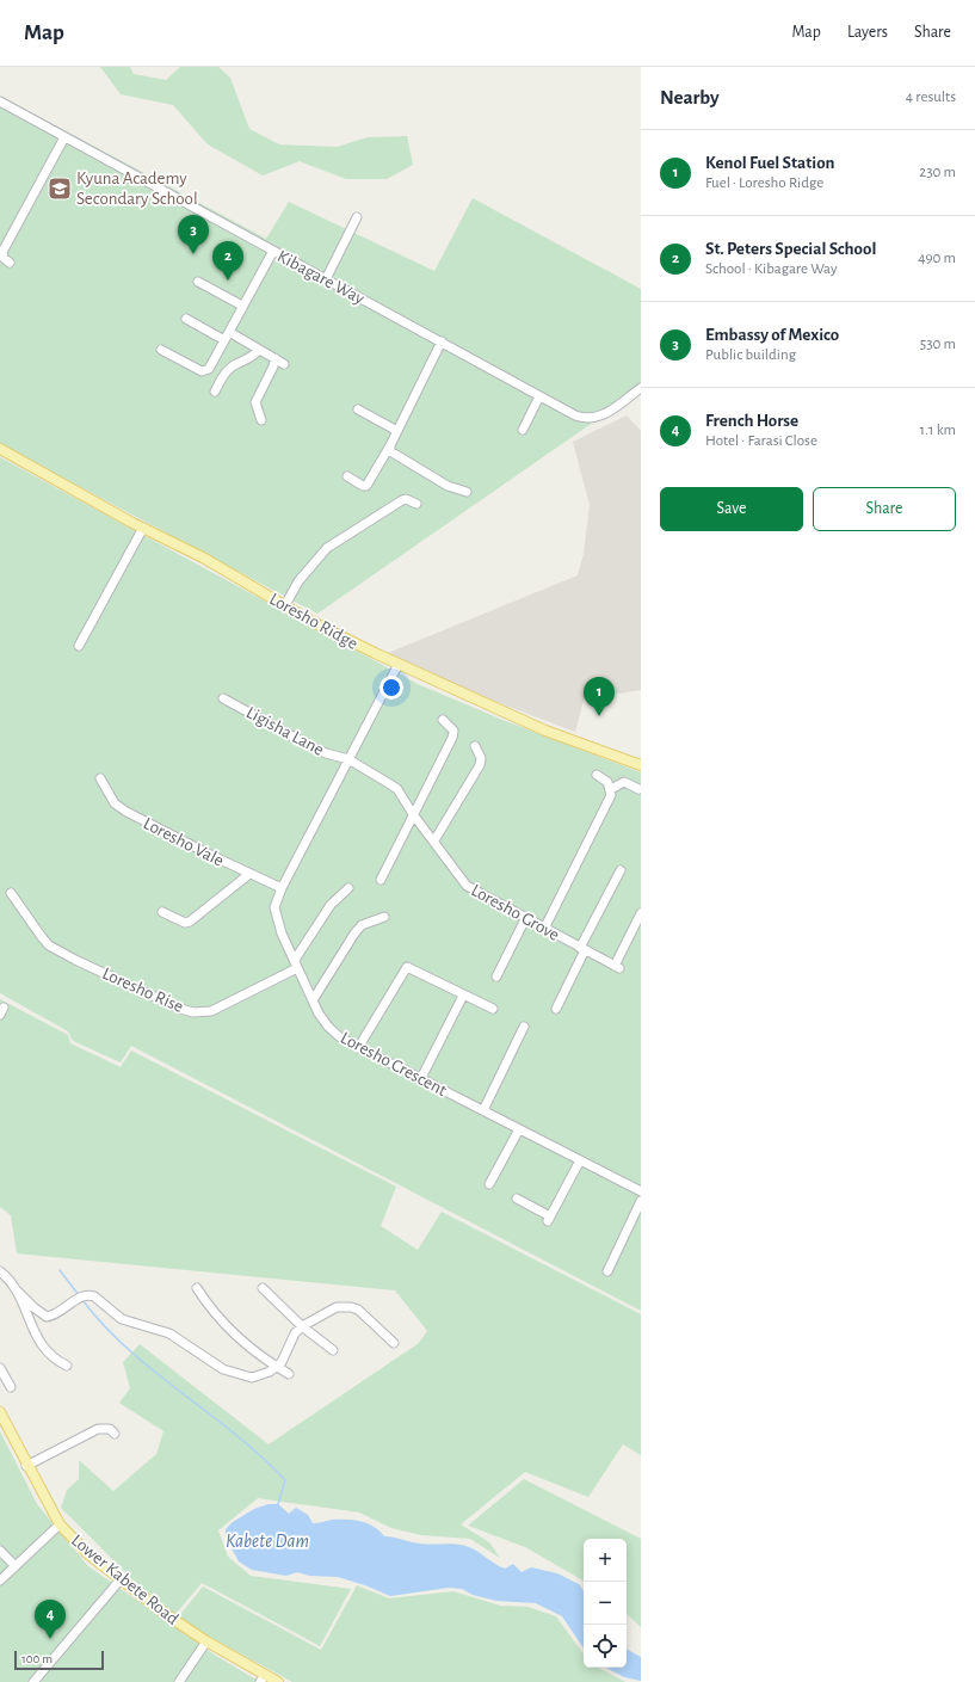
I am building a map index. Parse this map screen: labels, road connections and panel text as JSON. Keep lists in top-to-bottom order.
{
  "streets": {
    "main road": ["Loresho Ridge", "Lower Kabete Road"],
    "street": [
      "Kibagare Way",
      "Ligisha Lane",
      "Loresho Vale",
      "Loresho Grove",
      "Loresho Rise",
      "Loresho Crescent"
    ]
  },
  "crossings": [
    ["Loresho Ridge", "Loresho Crescent"],
    ["Ligisha Lane", "Loresho Grove"],
    ["Ligisha Lane", "Loresho Crescent"],
    ["Loresho Vale", "Loresho Crescent"],
    ["Loresho Grove", "Loresho Crescent"],
    ["Loresho Rise", "Loresho Crescent"]
  ],
  "water": ["Kabete Dam"],
  "places": {
    "school or university": ["Kyuna Academy Secondary School"]
  },
  "scale_bar": "100 m",
  "page": {
    "header": "Map",
    "nav": ["Map", "Layers", "Share"],
    "heading": ["Nearby", "4 results"],
    "list": [
      {
        "mark": "1",
        "name": "Kenol Fuel Station",
        "note": "Fuel · Loresho Ridge",
        "value": "230 m"
      },
      {
        "mark": "2",
        "name": "St. Peters Special School",
        "note": "School · Kibagare Way",
        "value": "490 m"
      },
      {
        "mark": "3",
        "name": "Embassy of Mexico",
        "note": "Public building",
        "value": "530 m"
      },
      {
        "mark": "4",
        "name": "French Horse",
        "note": "Hotel · Farasi Close",
        "value": "1.1 km"
      }
    ],
    "pins": [
      "3",
      "2",
      "1",
      "4"
    ],
    "buttons": ["Save", "Share"],
    "map_buttons": ["+", "−"],
    "scale": "100 m"
  }
}
